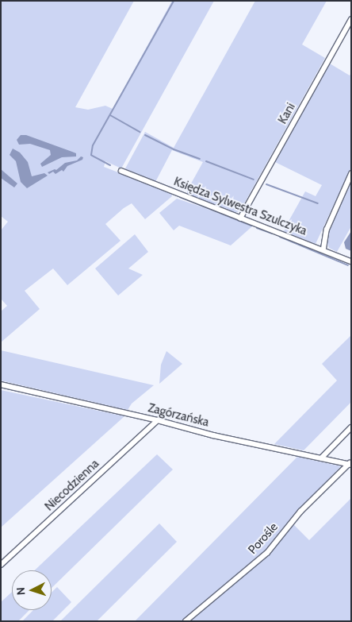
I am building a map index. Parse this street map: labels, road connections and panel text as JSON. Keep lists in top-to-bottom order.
{
  "streets": {
    "street": [
      "Kani",
      "Księdza Sylwestra Szulczyka",
      "Zagórzańska",
      "Niecodzienna",
      "Porośle"
    ]
  },
  "crossings": [
    ["Kani", "Księdza Sylwestra Szulczyka"],
    ["Zagórzańska", "Niecodzienna"],
    ["Zagórzańska", "Porośle"]
  ],
  "north": "left"
}
